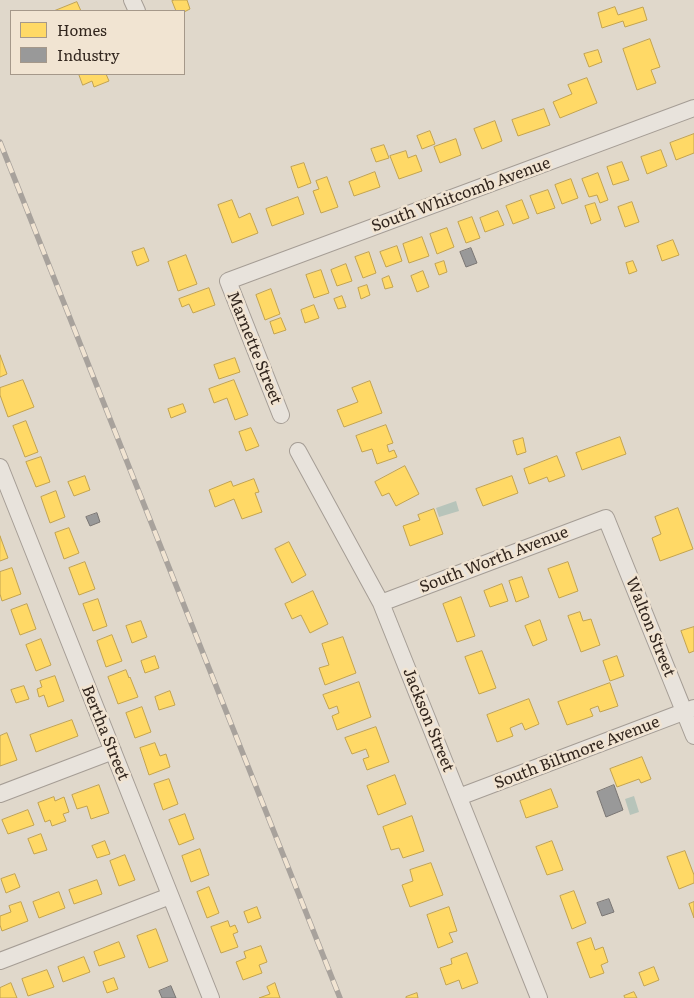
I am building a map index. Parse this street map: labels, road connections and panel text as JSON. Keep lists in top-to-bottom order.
{
  "streets": {
    "street": [
      "South Whitcomb Avenue",
      "Marnette Street",
      "South Worth Avenue",
      "Walton Street",
      "Jackson Street",
      "Bertha Street",
      "South Biltmore Avenue"
    ]
  },
  "crossings": [
    ["South Whitcomb Avenue", "Marnette Street"],
    ["South Worth Avenue", "Walton Street"],
    ["South Worth Avenue", "Jackson Street"],
    ["Walton Street", "South Biltmore Avenue"],
    ["Jackson Street", "South Biltmore Avenue"]
  ],
  "legend": ["Homes", "Industry"]
}
